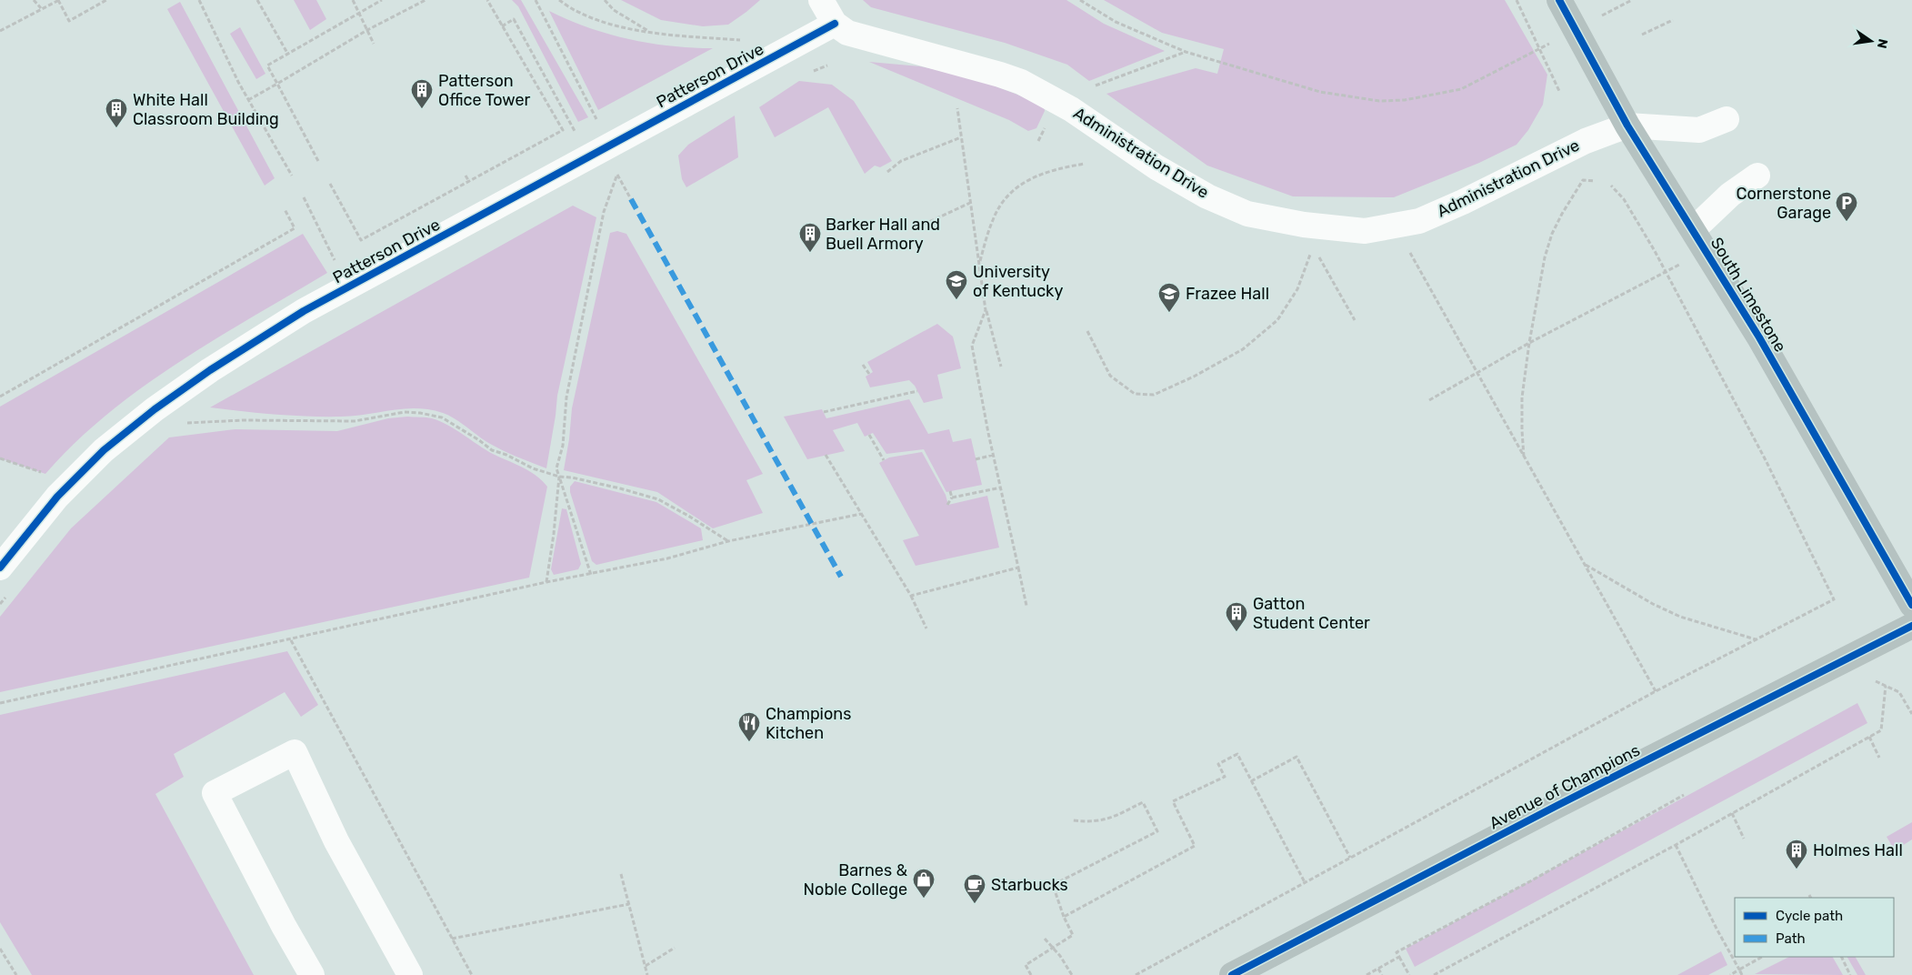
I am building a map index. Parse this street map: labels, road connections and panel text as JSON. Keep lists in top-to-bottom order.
{
  "streets": {
    "main road": ["South Limestone", "Avenue of Champions"],
    "street": ["Patterson Drive", "Administration Drive"]
  },
  "crossings": [
    ["Patterson Drive", "Administration Drive"],
    ["Administration Drive", "South Limestone"]
  ],
  "places": {
    "building": [
      "Patterson Office Tower",
      "White Hall Classroom Building",
      "Barker Hall and Buell Armory",
      "Gatton Student Center",
      "Holmes Hall"
    ],
    "parking": ["Cornerstone Garage"],
    "school or university": ["University of Kentucky", "Frazee Hall"],
    "restaurant": ["Champions Kitchen"],
    "shop": ["Barnes & Noble College"],
    "cafe": ["Starbucks"]
  },
  "legend": ["Cycle path", "Path"],
  "north": "right"
}
